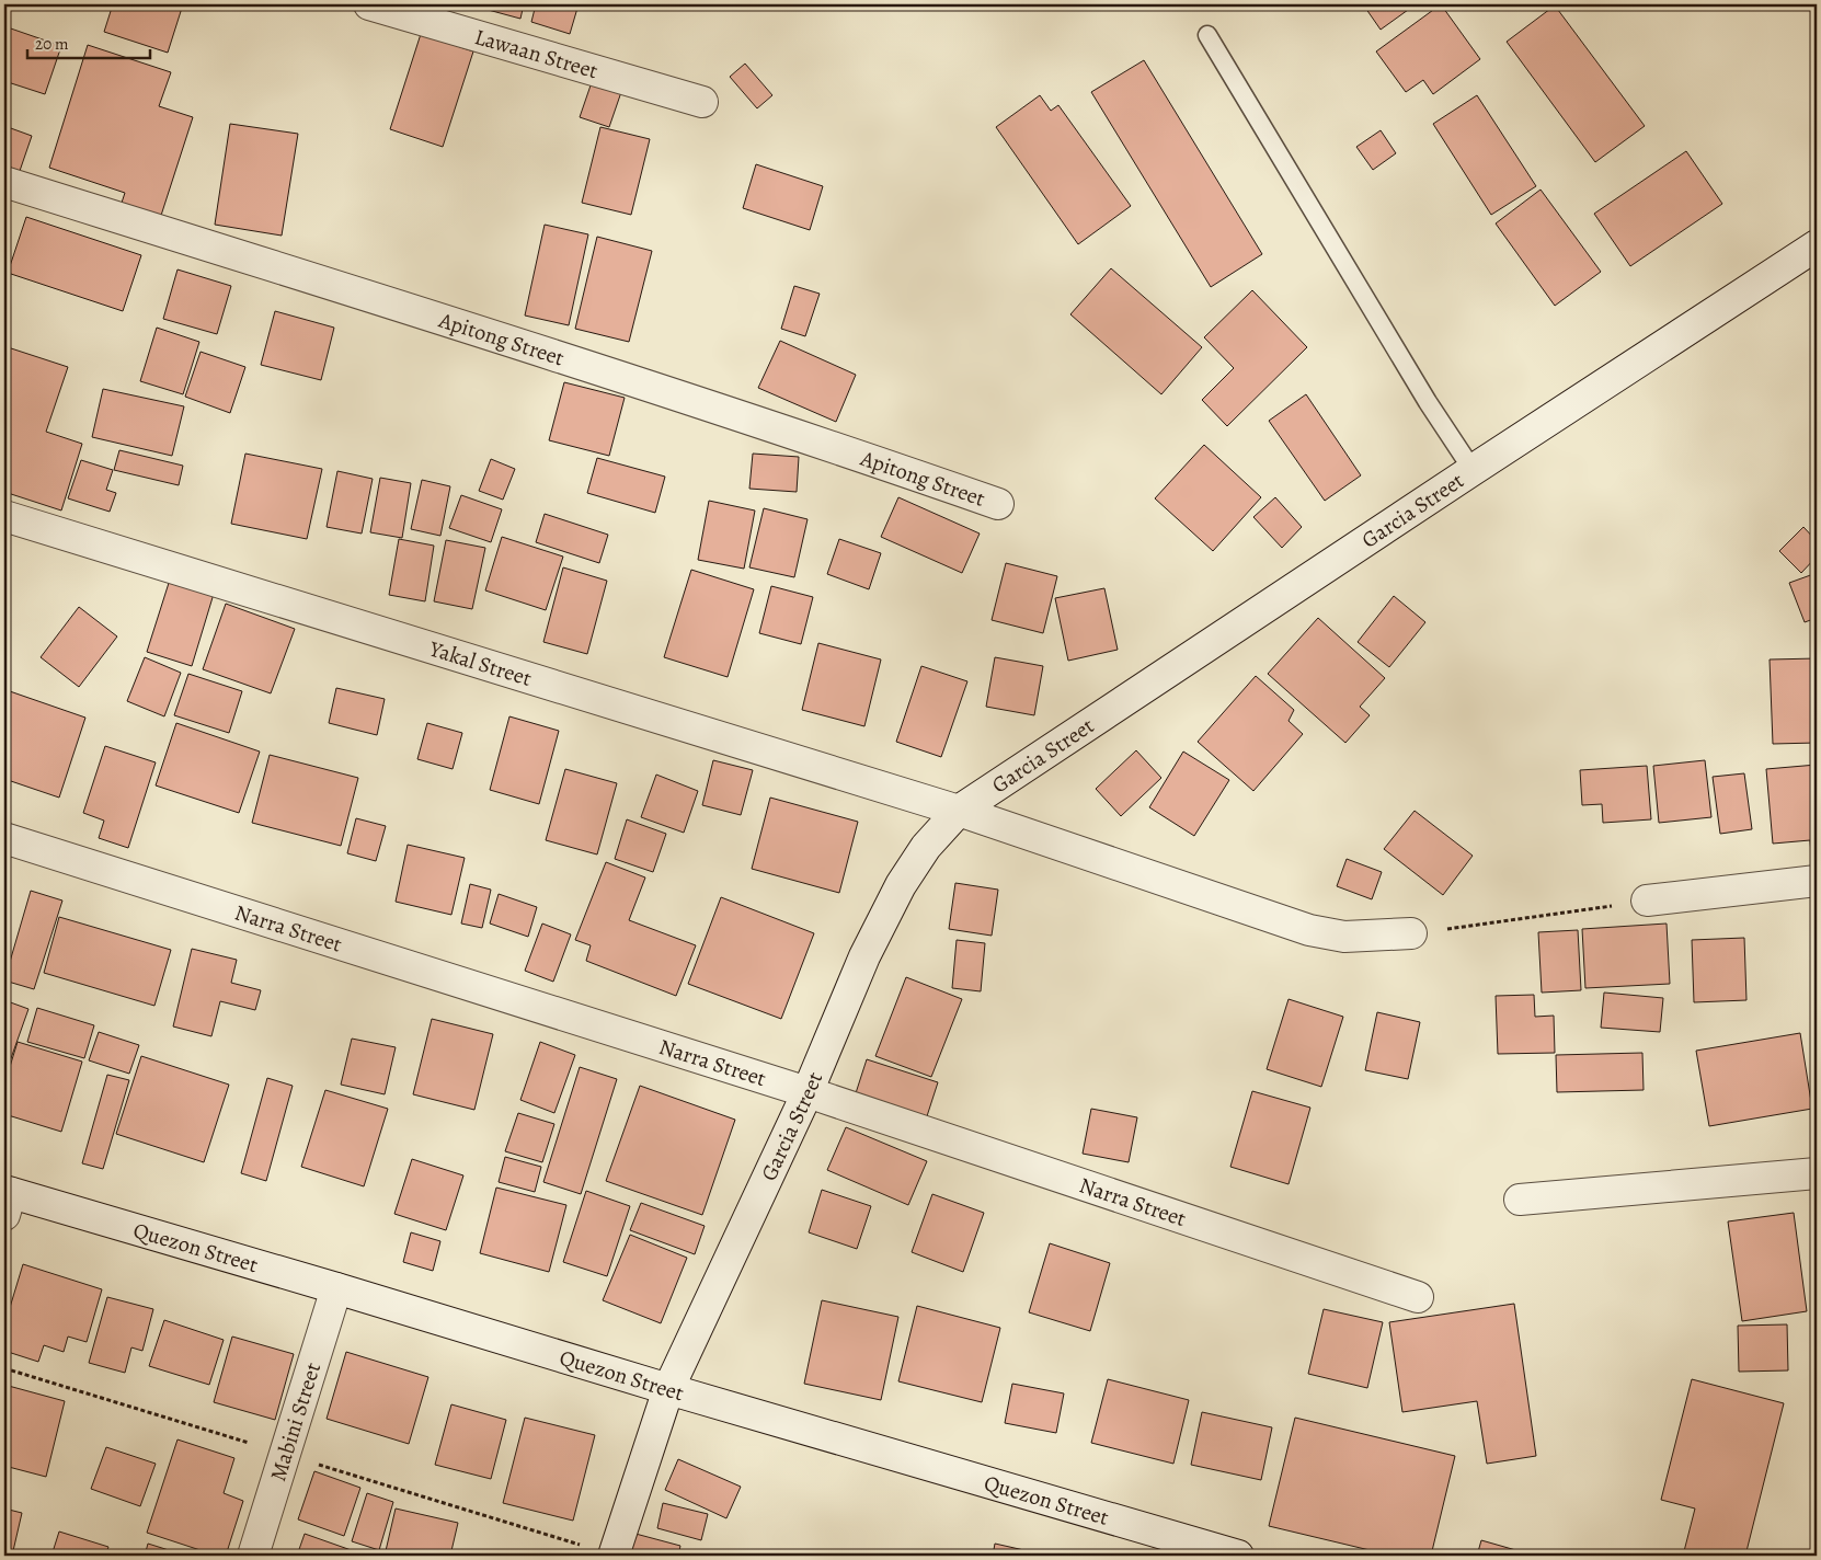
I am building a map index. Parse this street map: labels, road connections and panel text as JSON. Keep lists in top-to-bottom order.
{
  "streets": {
    "street": [
      "Lawaan Street",
      "Apitong Street",
      "Garcia Street",
      "Yakal Street",
      "Narra Street",
      "Quezon Street",
      "Mabini Street"
    ]
  },
  "crossings": [
    ["Garcia Street", "Yakal Street"],
    ["Garcia Street", "Narra Street"],
    ["Garcia Street", "Quezon Street"],
    ["Quezon Street", "Mabini Street"]
  ],
  "scale_bar": "20 m"
}
